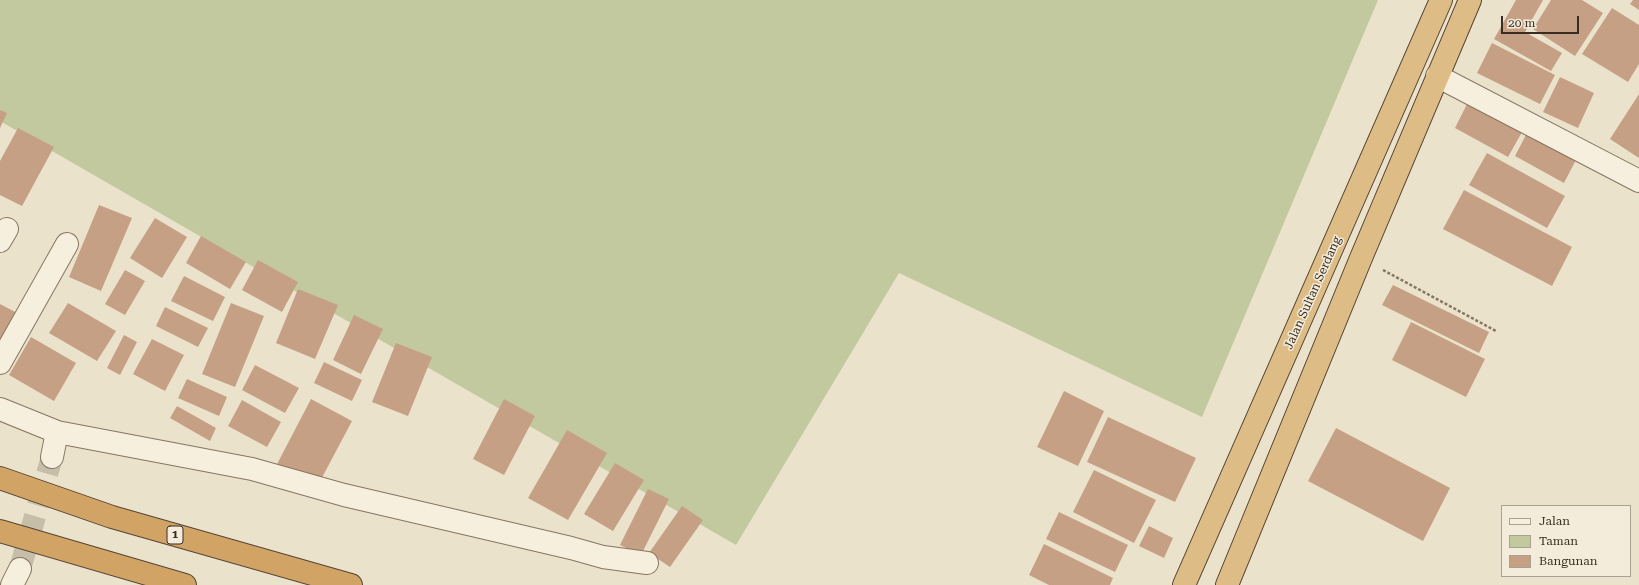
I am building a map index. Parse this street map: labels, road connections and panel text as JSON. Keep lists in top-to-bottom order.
{
  "streets": {
    "highway": ["Jalan Sultan Serdang", "1"]
  },
  "legend": ["Jalan", "Taman", "Bangunan"],
  "scale_bar": "20 m"
}
